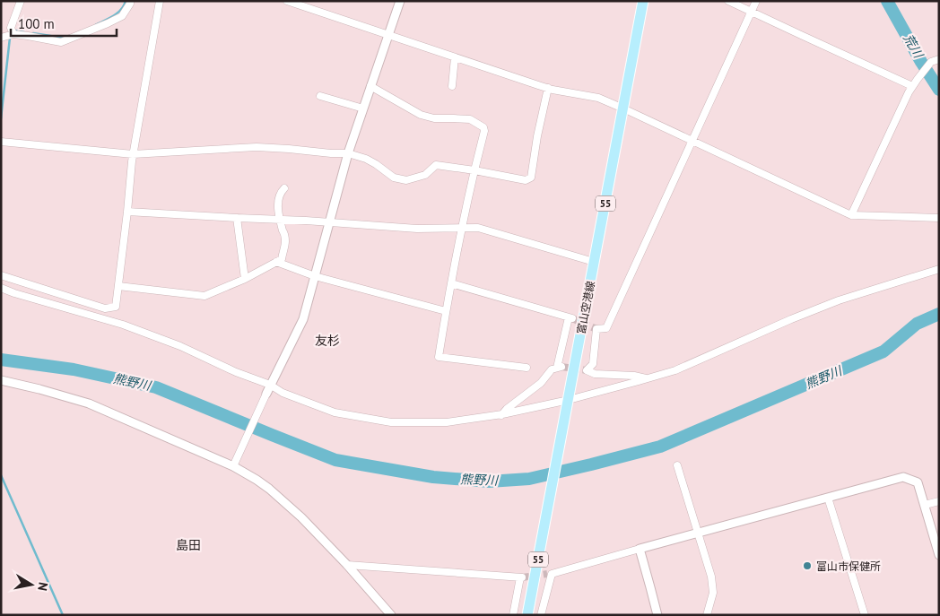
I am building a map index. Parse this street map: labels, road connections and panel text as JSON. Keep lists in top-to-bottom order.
{
  "streets": {
    "main road": ["55", "富山空港線"]
  },
  "districts": ["友杉", "島田"],
  "water": ["荒川", "熊野川"],
  "places": ["富山市保健所"],
  "scale_bar": "100 m",
  "north": "right"
}
